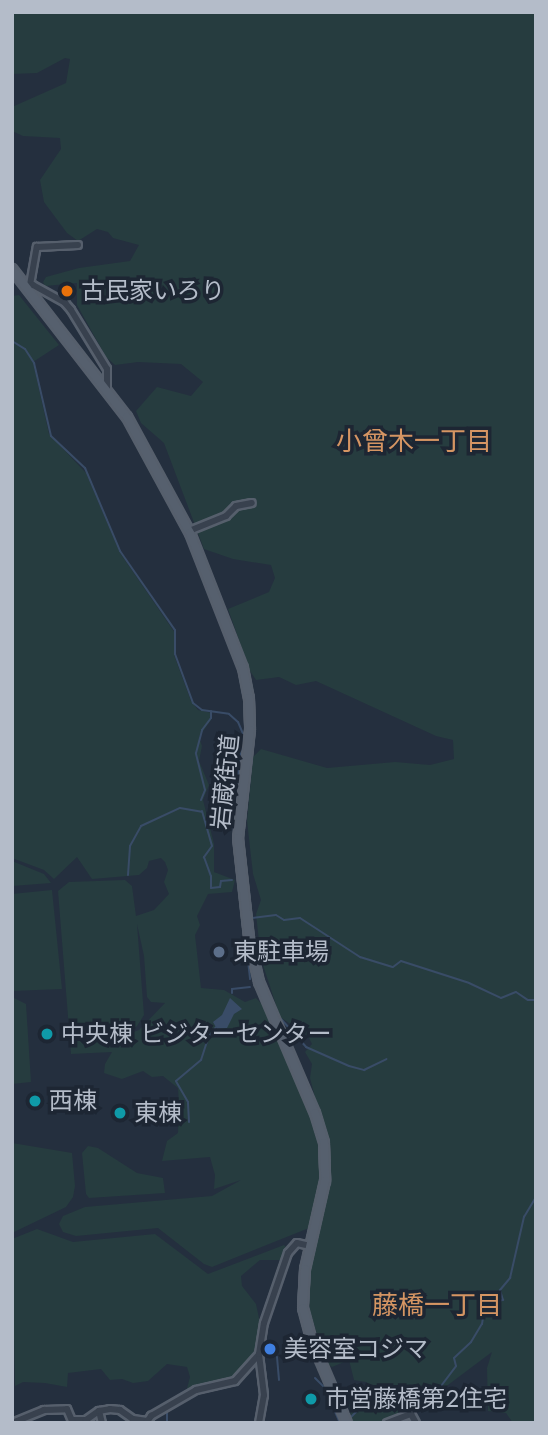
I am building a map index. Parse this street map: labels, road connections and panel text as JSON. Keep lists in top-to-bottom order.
{
  "streets": {
    "main road": ["岩蔵街道"]
  },
  "districts": ["小曾木一丁目", "藤橋一丁目"],
  "places": [
    "古民家いろり",
    "東駐車場",
    "中央棟 ビジターセンター",
    "西棟",
    "東棟",
    "美容室コジマ",
    "市営藤橋第２住宅"
  ]
}
